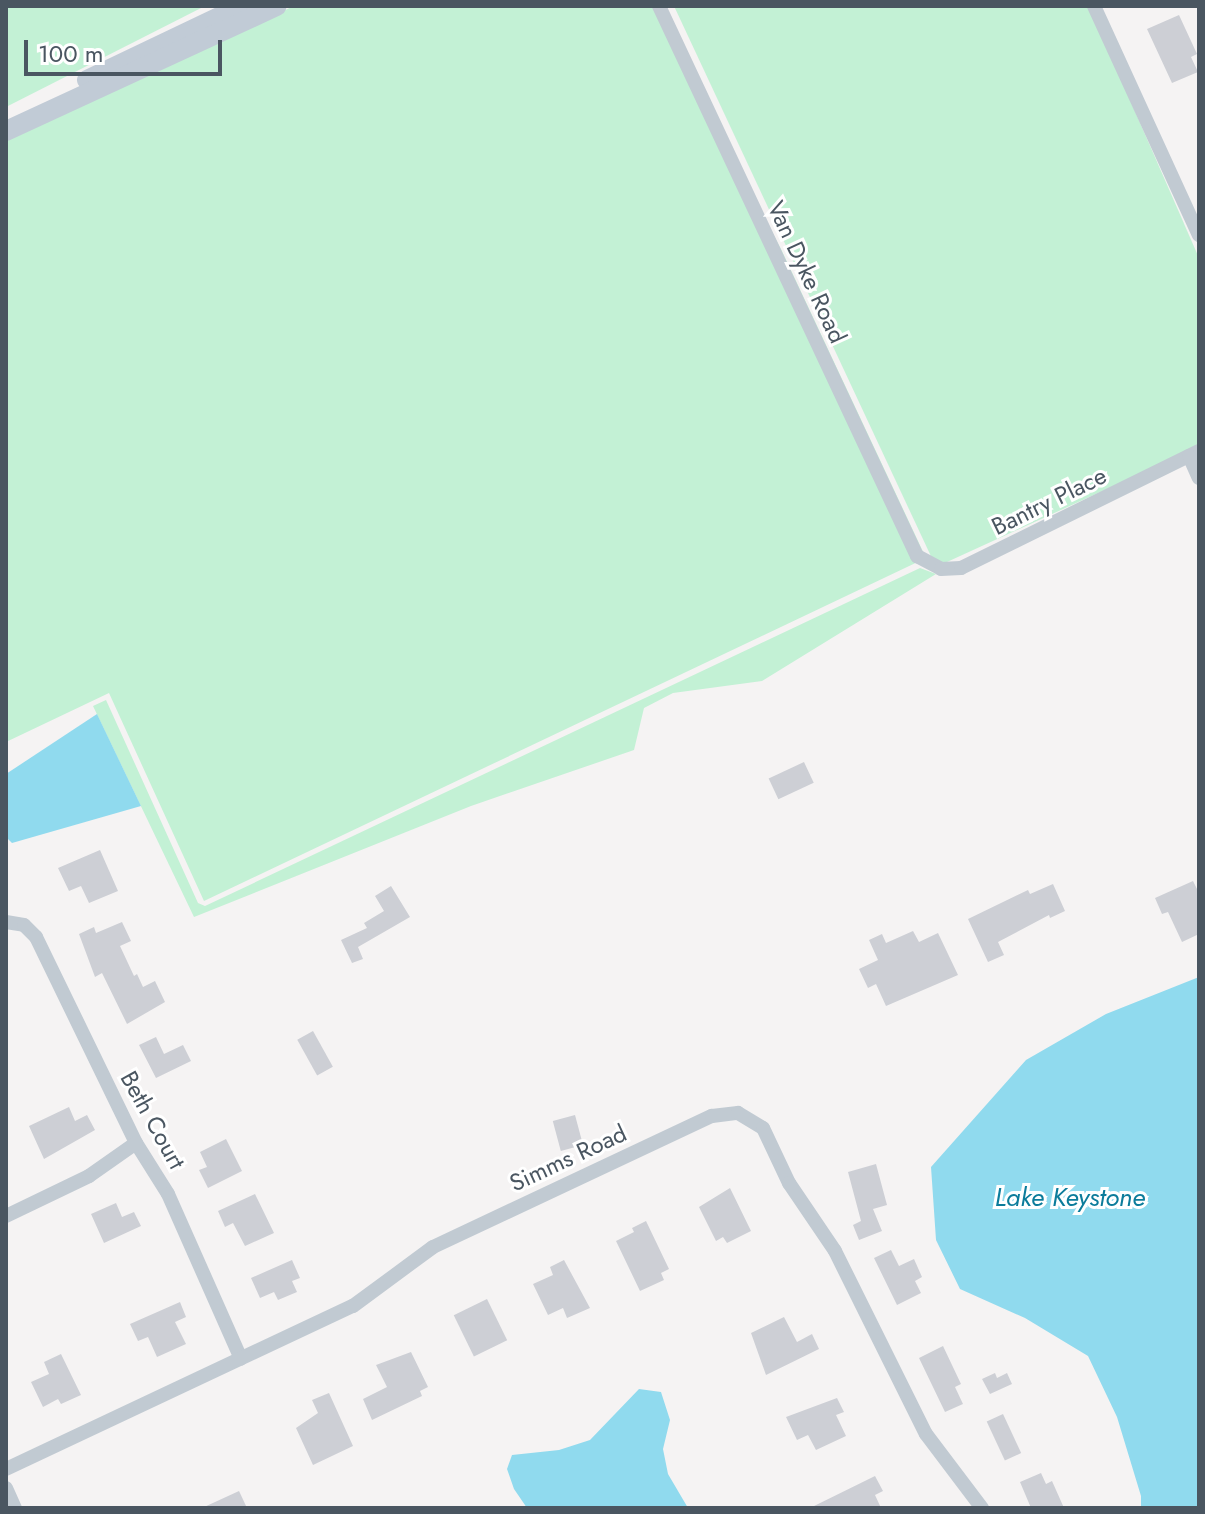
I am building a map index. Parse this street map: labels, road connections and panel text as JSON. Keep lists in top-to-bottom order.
{
  "streets": {
    "street": [
      "Van Dyke Road",
      "Bantry Place",
      "Beth Court",
      "Simms Road"
    ]
  },
  "crossings": [
    ["Van Dyke Road", "Bantry Place"],
    ["Beth Court", "Simms Road"]
  ],
  "water": ["Lake Keystone"],
  "scale_bar": "100 m"
}
